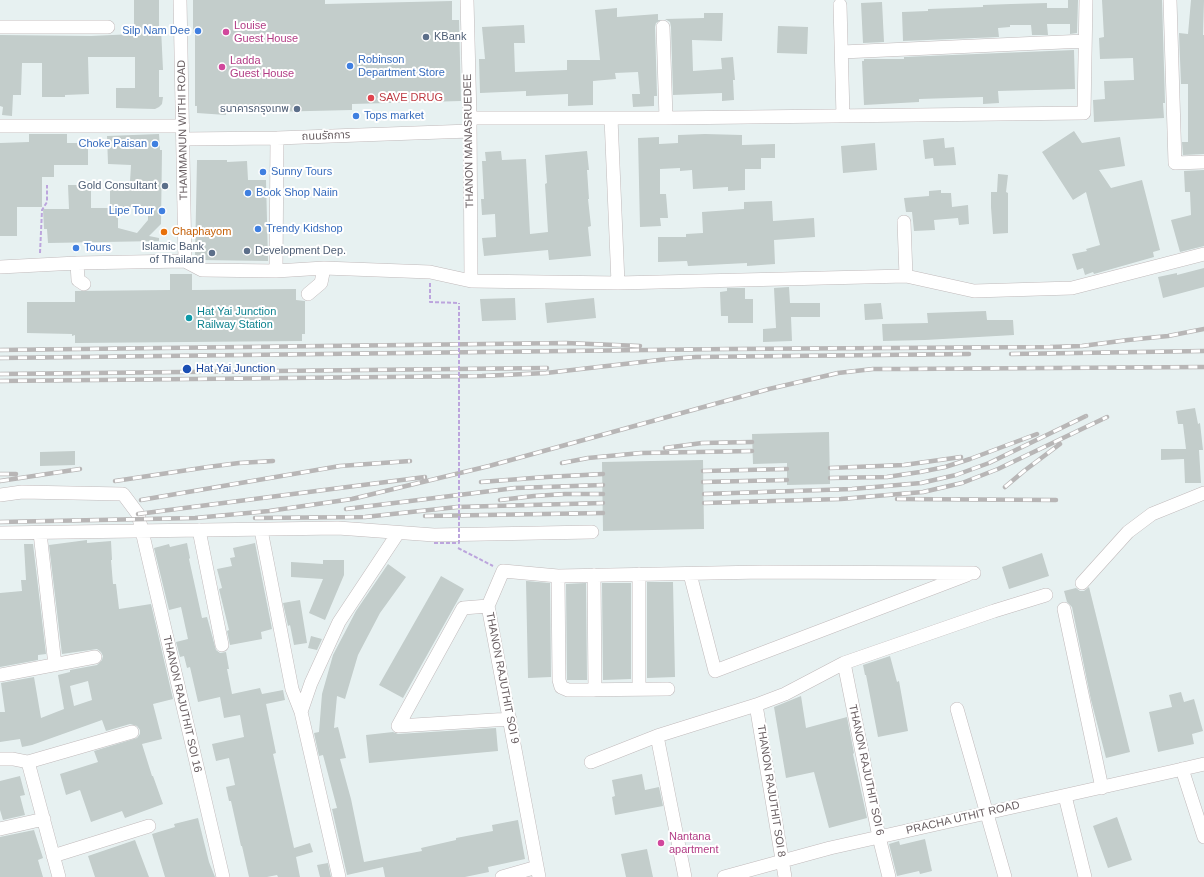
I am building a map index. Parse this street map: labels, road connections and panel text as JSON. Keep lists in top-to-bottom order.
{
  "streets": {
    "street": [
      "THAMMANUN WITHI ROAD",
      "ถนนรัถการ",
      "THANON MANASRUEDEE",
      "THANON RAJUTHIT SOI 9",
      "THANON RAJUTHIT SOI 16",
      "THANON RAJUTHIT SOI 6",
      "THANON RAJUTHIT SOI 8",
      "PRACHA UTHIT ROAD"
    ]
  },
  "crossings": [
    ["THAMMANUN WITHI ROAD", "ถนนรัถการ"],
    ["ถนนรัถการ", "THANON MANASRUEDEE"],
    ["THANON RAJUTHIT SOI 6", "PRACHA UTHIT ROAD"],
    ["THANON RAJUTHIT SOI 8", "PRACHA UTHIT ROAD"]
  ],
  "places": [
    "Silp Nam Dee",
    "Louise Guest House",
    "KBank",
    "Robinson Department Store",
    "Ladda Guest House",
    "SAVE DRUG",
    "ธนาคารกรุงเทพ",
    "Tops market",
    "Choke Paisan",
    "Sunny Tours",
    "Gold Consultant",
    "Book Shop Naiin",
    "Lipe Tour",
    "Trendy Kidshop",
    "Chaphayom",
    "Tours",
    "Development Dep.",
    "Islamic Bank of Thailand",
    "Hat Yai Junction Railway Station",
    "Hat Yai Junction",
    "Nantana apartment"
  ]
}
